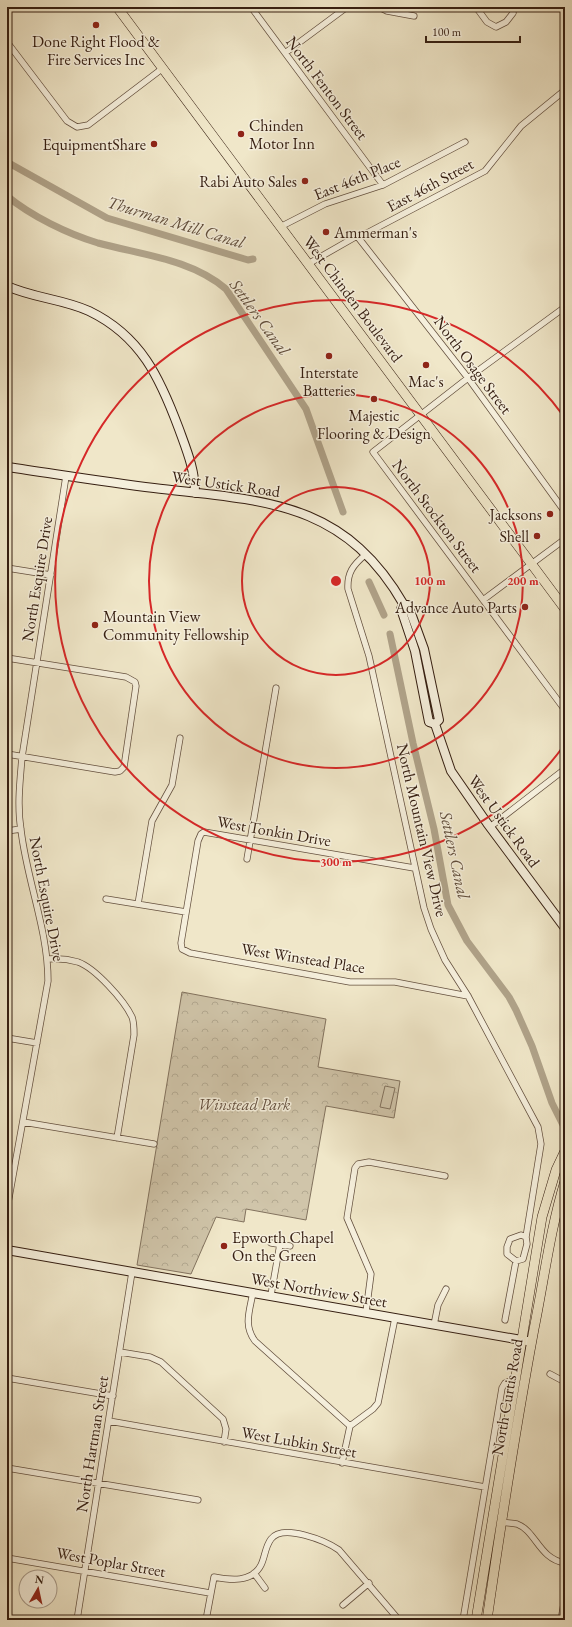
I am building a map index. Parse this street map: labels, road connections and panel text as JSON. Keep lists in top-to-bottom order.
{
  "streets": {
    "main road": ["West Chinden Boulevard", "North Curtis Road"],
    "street": [
      "North Fenton Street",
      "East 46th Place",
      "East 46th Street",
      "North Osage Street",
      "West Ustick Road",
      "North Stockton Street",
      "North Esquire Drive",
      "North Mountain View Drive",
      "West Tonkin Drive",
      "West Winstead Place",
      "West Northview Street",
      "West Lubkin Street",
      "North Hartman Street",
      "West Poplar Street"
    ]
  },
  "crossings": [
    ["North Fenton Street", "East 46th Place"],
    ["East 46th Place", "West Chinden Boulevard"],
    ["East 46th Street", "West Chinden Boulevard"],
    ["East 46th Street", "North Osage Street"],
    ["West Chinden Boulevard", "North Stockton Street"],
    ["West Ustick Road", "North Esquire Drive"],
    ["West Ustick Road", "North Mountain View Drive"],
    ["North Mountain View Drive", "West Tonkin Drive"],
    ["North Mountain View Drive", "West Winstead Place"],
    ["North Mountain View Drive", "North Curtis Road"],
    ["West Tonkin Drive", "West Winstead Place"],
    ["West Northview Street", "North Curtis Road"],
    ["West Northview Street", "North Hartman Street"],
    ["North Curtis Road", "West Lubkin Street"],
    ["West Lubkin Street", "North Hartman Street"],
    ["North Hartman Street", "West Poplar Street"]
  ],
  "water": ["Thurman Mill Canal", "Settlers Canal"],
  "parks": ["Winstead Park"],
  "places": [
    "Done Right Flood & Fire Services Inc",
    "Chinden Motor Inn",
    "EquipmentShare",
    "Rabi Auto Sales",
    "Ammerman's",
    "Interstate Batteries",
    "Mac's",
    "Majestic Flooring & Design",
    "Jacksons",
    "Shell",
    "Advance Auto Parts",
    "Mountain View Community Fellowship",
    "Epworth Chapel On the Green"
  ],
  "scale_bar": "100 m",
  "north": "top",
  "rings": ["100 m", "200 m", "300 m"]
}
